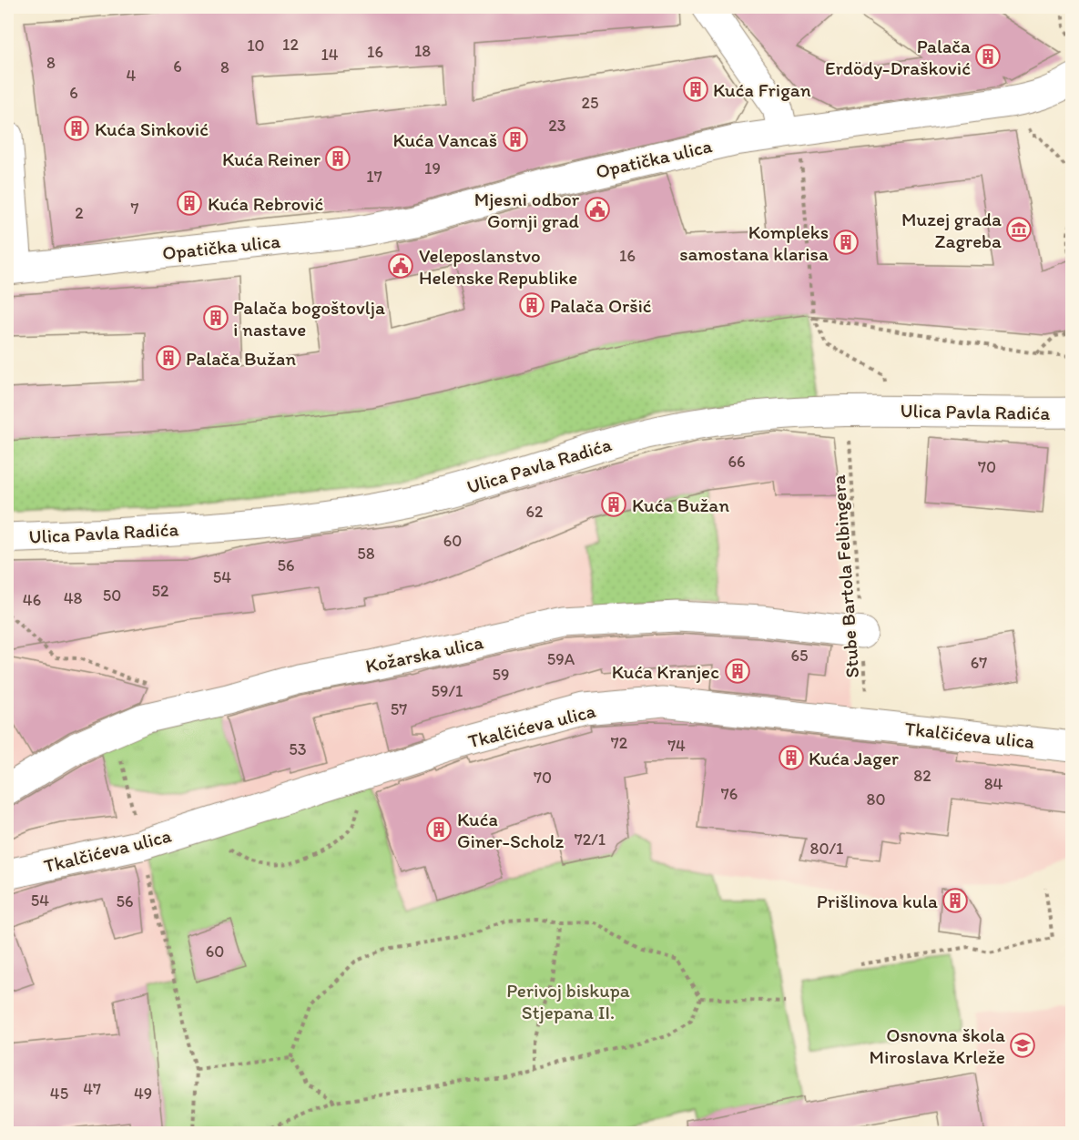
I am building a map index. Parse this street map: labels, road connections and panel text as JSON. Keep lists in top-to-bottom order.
{
  "streets": {
    "street": [
      "Opatička ulica",
      "Ulica Pavla Radića",
      "Kožarska ulica",
      "Tkalčićeva ulica"
    ],
    "path": ["Stube Bartola Felbingera"]
  },
  "crossings": [
    ["Stube Bartola Felbingera", "Kožarska ulica"],
    ["Stube Bartola Felbingera", "Tkalčićeva ulica"]
  ],
  "parks": ["Perivoj biskupa Stjepana II."],
  "places": {
    "building": [
      "Palača Erdödy-Drašković",
      "Kuća Frigan",
      "Kuća Sinković",
      "Kuća Vancaš",
      "Kuća Reiner",
      "Kuća Rebrović",
      "Kompleks samostana klarisa",
      "Palača Oršić",
      "Palača bogoštovlja i nastave",
      "Palača Bužan",
      "Kuća Bužan",
      "Kuća Kranjec",
      "Kuća Jager",
      "Kuća Giner-Scholz",
      "Prišlinova kula"
    ],
    "public building": ["Mjesni odbor Gornji grad", "Veleposlanstvo Helenske Republike"],
    "museum": ["Muzej grada Zagreba"],
    "school or university": ["Osnovna škola Miroslava Krleže"]
  },
  "house_numbers": [
    "12",
    "10",
    "18",
    "16",
    "14",
    "8",
    "6",
    "8",
    "4",
    "6",
    "25",
    "23",
    "19",
    "17",
    "7",
    "2",
    "16",
    "66",
    "70",
    "62",
    "60",
    "58",
    "56",
    "54",
    "52",
    "50",
    "48",
    "46",
    "65",
    "59A",
    "67",
    "59",
    "59/1",
    "57",
    "72",
    "74",
    "53",
    "82",
    "70",
    "84",
    "76",
    "80",
    "72/1",
    "80/1",
    "54",
    "56",
    "60",
    "47",
    "45",
    "49"
  ]
}
